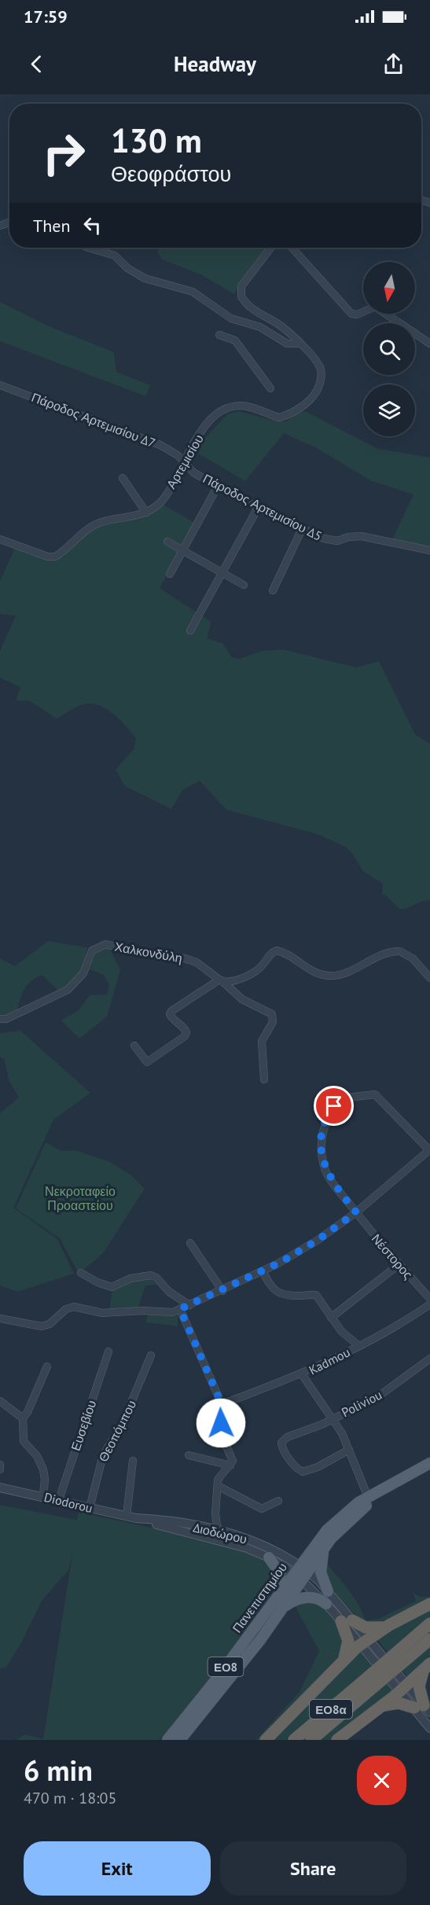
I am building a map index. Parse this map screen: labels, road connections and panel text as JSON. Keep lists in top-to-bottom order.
{
  "streets": {
    "highway": ["ΕΟ8α"],
    "main road": ["Πανεπιστημίου", "ΕΟ8"],
    "street": [
      "Πάροδος Αρτεμισίου Δ7",
      "Αρτεμισίου",
      "Πάροδος Αρτεμισίου Δ5",
      "Χαλκονδύλη",
      "Νέστορος",
      "Kadmou",
      "Poliviou",
      "Ευσεβίου",
      "Θεοπόμπου",
      "Diodorou",
      "Διοδώρου"
    ]
  },
  "crossings": [
    ["Πάροδος Αρτεμισίου Δ7", "Αρτεμισίου"],
    ["Πάροδος Αρτεμισίου Δ7", "Πάροδος Αρτεμισίου Δ5"],
    ["Αρτεμισίου", "Πάροδος Αρτεμισίου Δ5"],
    ["Ευσεβίου", "Diodorou"],
    ["Θεοπόμπου", "Diodorou"],
    ["Diodorou", "Διοδώρου"],
    ["Διοδώρου", "Πανεπιστημίου"]
  ],
  "parks": ["Νεκροταφείο Προαστείου"],
  "north": "bottom",
  "page": {
    "status": "17:59",
    "header": "Headway",
    "turn": ["130 m", "Θεοφράστου"],
    "then": "Then",
    "heading": ["6 min", "470 m · 18:05"],
    "buttons": ["Exit", "Share"]
  }
}
